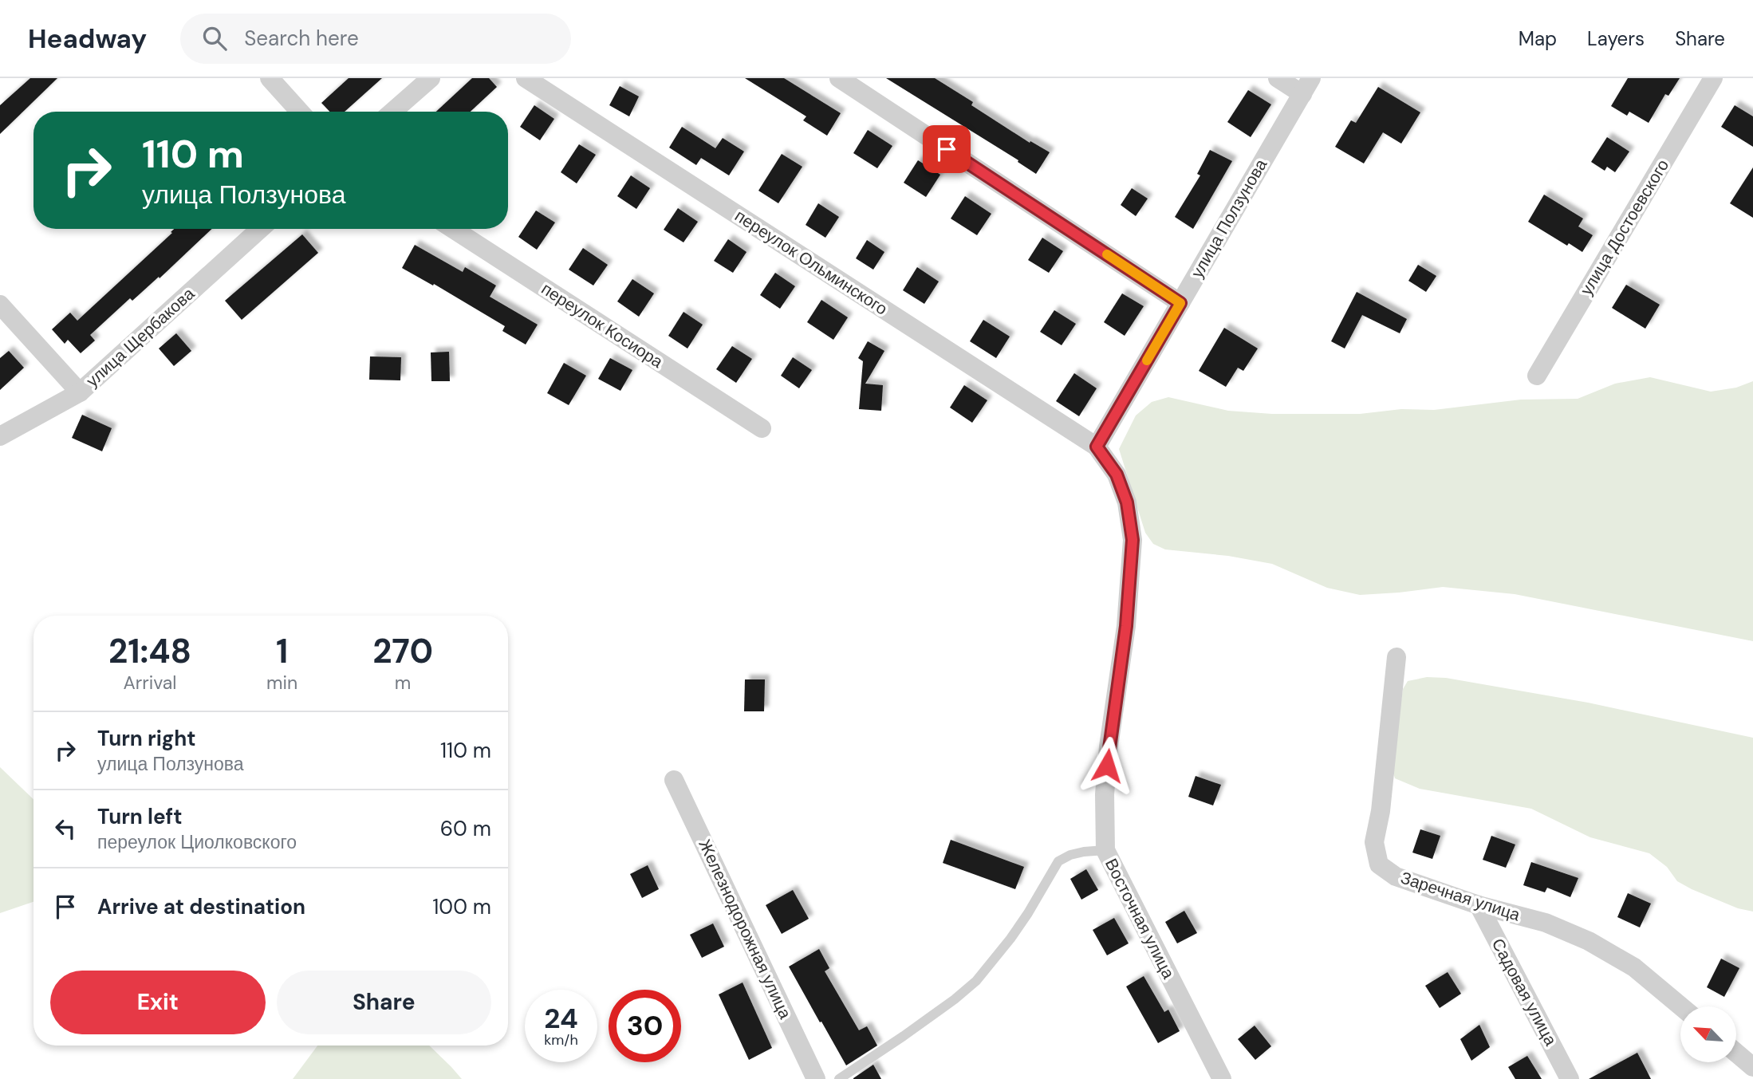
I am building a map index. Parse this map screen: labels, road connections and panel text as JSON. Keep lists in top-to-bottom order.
{
  "streets": {
    "street": [
      "улица Ползунова",
      "улица Достоевского",
      "переулок Ольминского",
      "переулок Косиора",
      "улица Щербакова",
      "Заречная улица",
      "Восточная улица",
      "Железнодорожная улица",
      "Садовая улица"
    ]
  },
  "crossings": [
    ["улица Ползунова", "переулок Ольминского"],
    ["улица Ползунова", "Восточная улица"],
    ["переулок Ольминского", "Восточная улица"],
    ["Заречная улица", "Садовая улица"]
  ],
  "north": "top left",
  "page": {
    "header": "Headway",
    "search": "Search here",
    "nav": ["Map", "Layers", "Share"],
    "turn": ["110 m", "улица Ползунова"],
    "eta": [
      "21:48",
      "Arrival",
      "1",
      "min",
      "270",
      "m"
    ],
    "list": [
      {
        "name": "Turn right",
        "note": "улица Ползунова",
        "value": "110 m"
      },
      {
        "name": "Turn left",
        "note": "переулок Циолковского",
        "value": "60 m"
      },
      {
        "name": "Arrive at destination",
        "value": "100 m"
      }
    ],
    "buttons": ["Exit", "Share"],
    "speed": "24 km/h",
    "limit": "30"
  }
}
